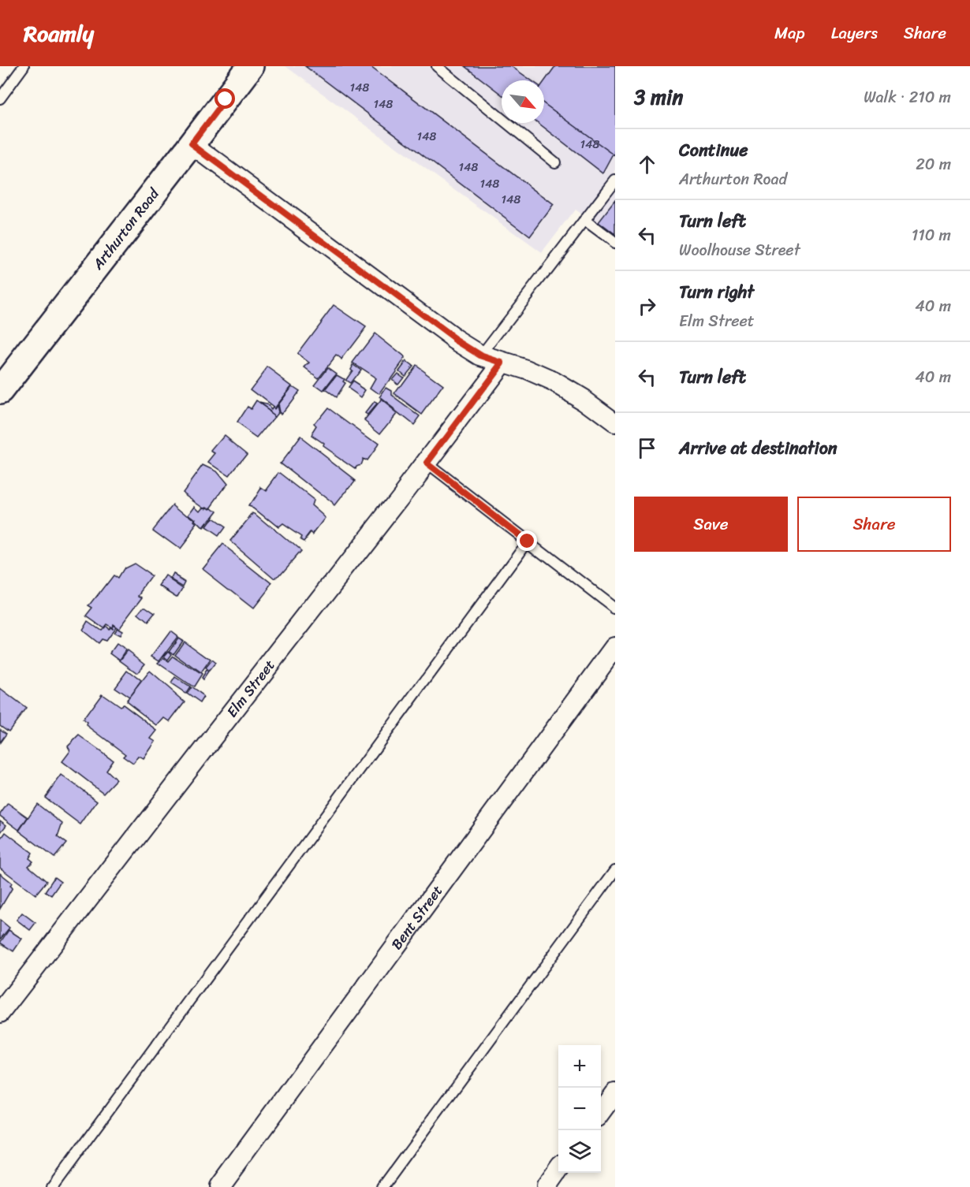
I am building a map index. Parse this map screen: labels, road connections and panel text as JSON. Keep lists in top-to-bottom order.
{
  "streets": {
    "street": ["Arthurton Road", "Elm Street", "Bent Street"]
  },
  "house_numbers": [
    "148",
    "148",
    "148",
    "148",
    "148",
    "148",
    "148"
  ],
  "north": "bottom right",
  "page": {
    "header": "Roamly",
    "nav": ["Map", "Layers", "Share"],
    "heading": ["3 min", "Walk · 210 m"],
    "list": [
      ["Continue", "Arthurton Road", "20 m"],
      ["Turn left", "Woolhouse Street", "110 m"],
      ["Turn right", "Elm Street", "40 m"],
      ["Turn left", "40 m"],
      "Arrive at destination"
    ],
    "buttons": ["Save", "Share"],
    "map_buttons": ["+", "−"]
  }
}
